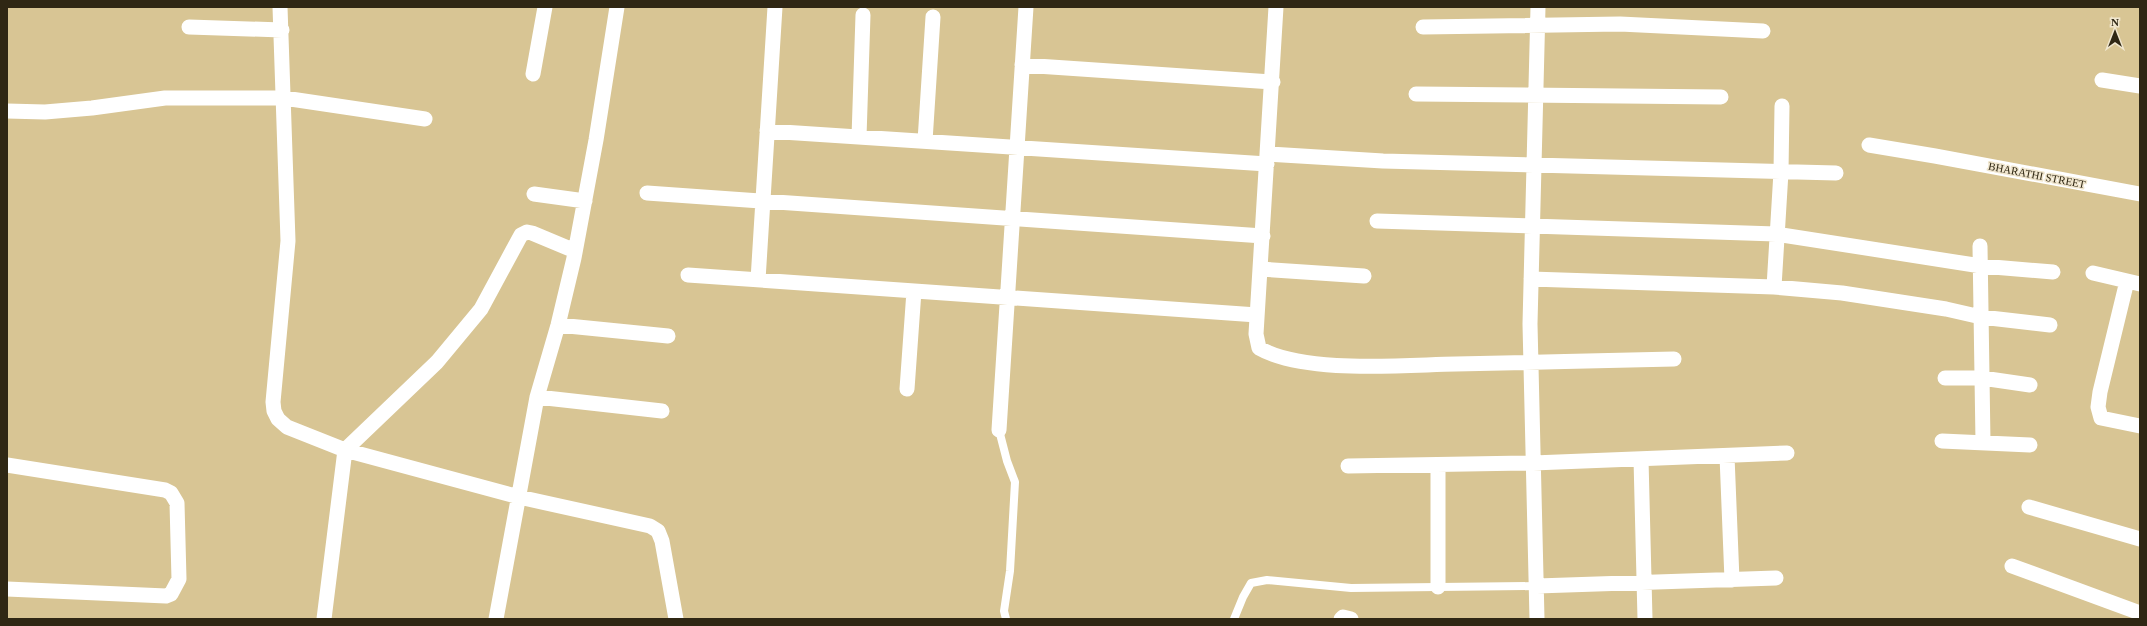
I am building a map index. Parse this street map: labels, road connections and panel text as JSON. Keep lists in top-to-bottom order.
{
  "streets": {
    "street": ["BHARATHI STREET"]
  },
  "north": "top"
}
